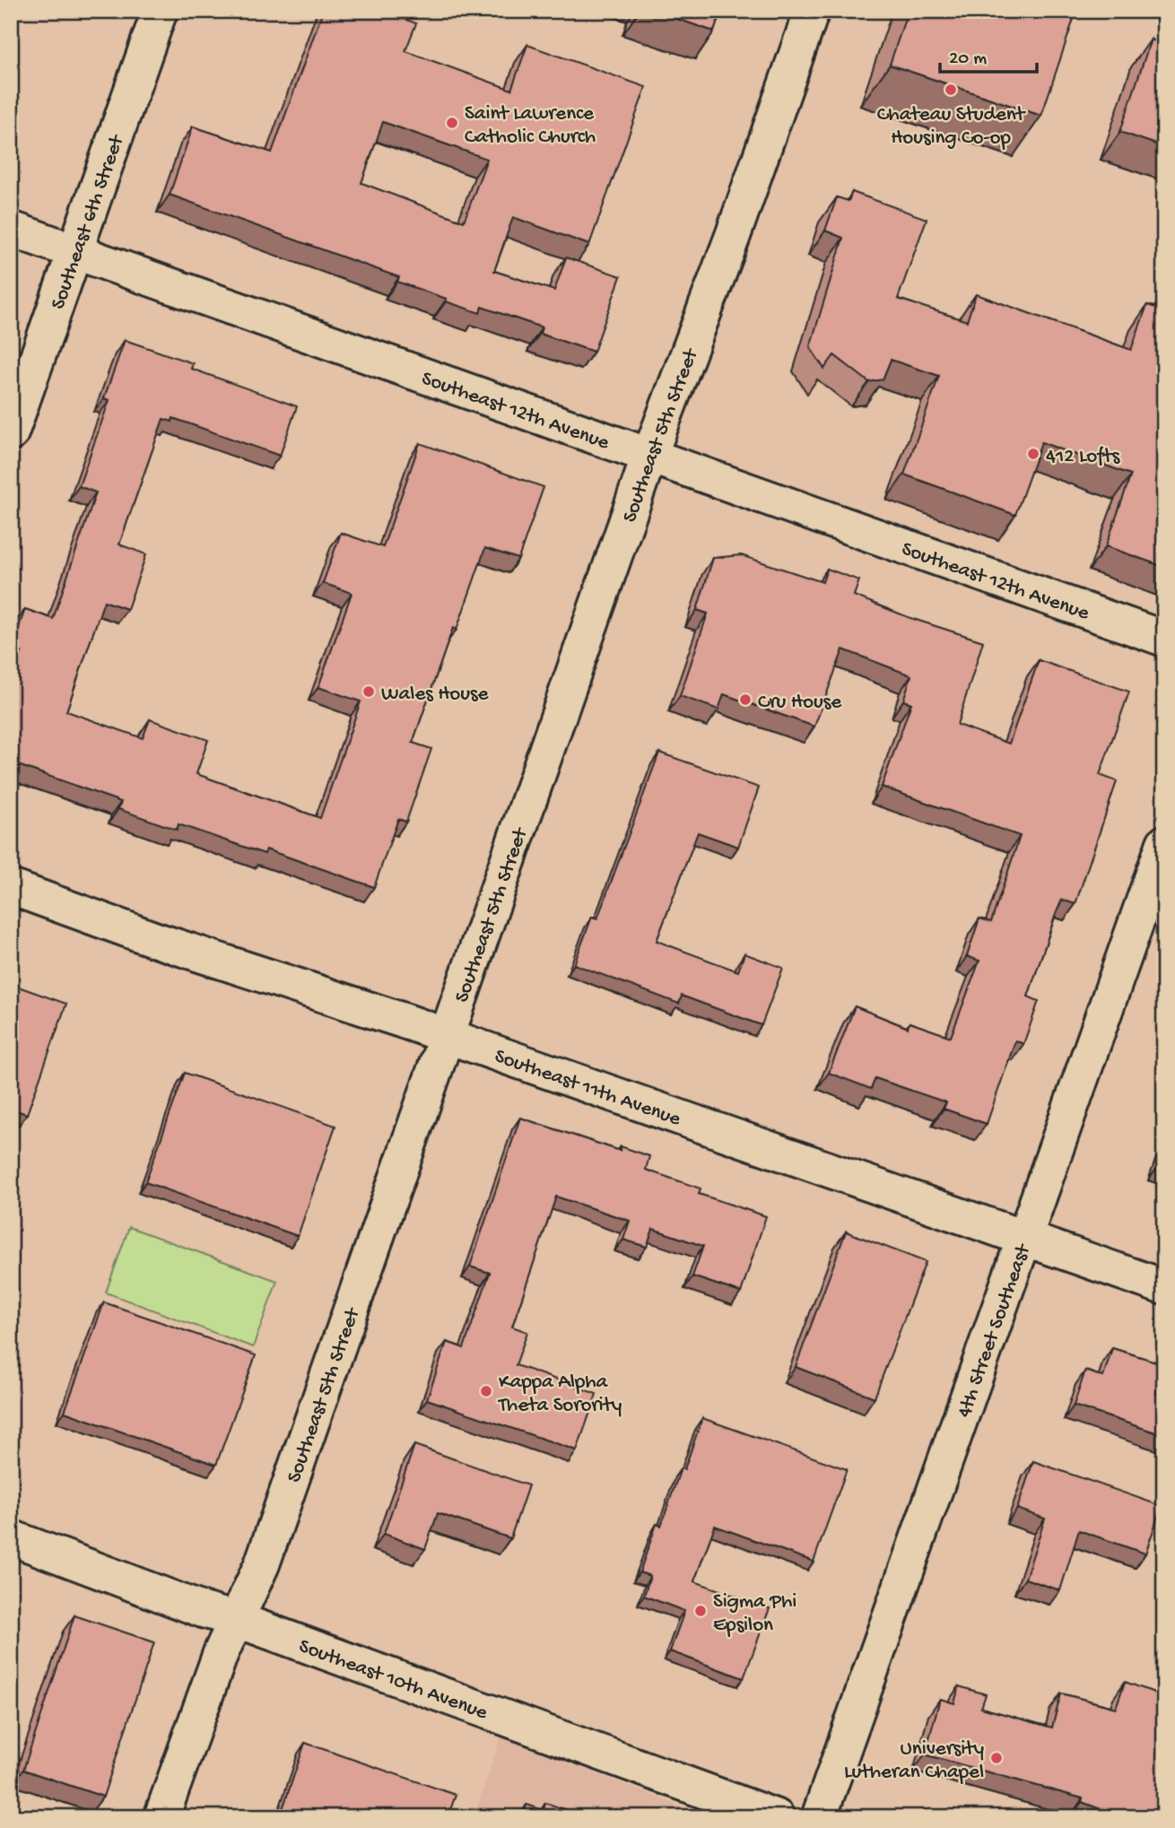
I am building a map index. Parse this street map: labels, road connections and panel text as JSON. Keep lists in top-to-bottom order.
{
  "streets": {
    "street": [
      "Southeast 6th Street",
      "Southeast 12th Avenue",
      "Southeast 5th Street",
      "Southeast 11th Avenue",
      "4th Street Southeast",
      "Southeast 10th Avenue"
    ]
  },
  "crossings": [
    ["Southeast 6th Street", "Southeast 12th Avenue"],
    ["Southeast 12th Avenue", "Southeast 5th Street"],
    ["Southeast 5th Street", "Southeast 11th Avenue"],
    ["Southeast 5th Street", "Southeast 10th Avenue"],
    ["Southeast 11th Avenue", "4th Street Southeast"]
  ],
  "places": [
    "Chateau Student Housing Co-op",
    "Saint Lawrence Catholic Church",
    "412 Lofts",
    "Wales House",
    "Cru House",
    "Kappa Alpha Theta Sorority",
    "Sigma Phi Epsilon",
    "University Lutheran Chapel"
  ],
  "scale_bar": "20 m"
}
